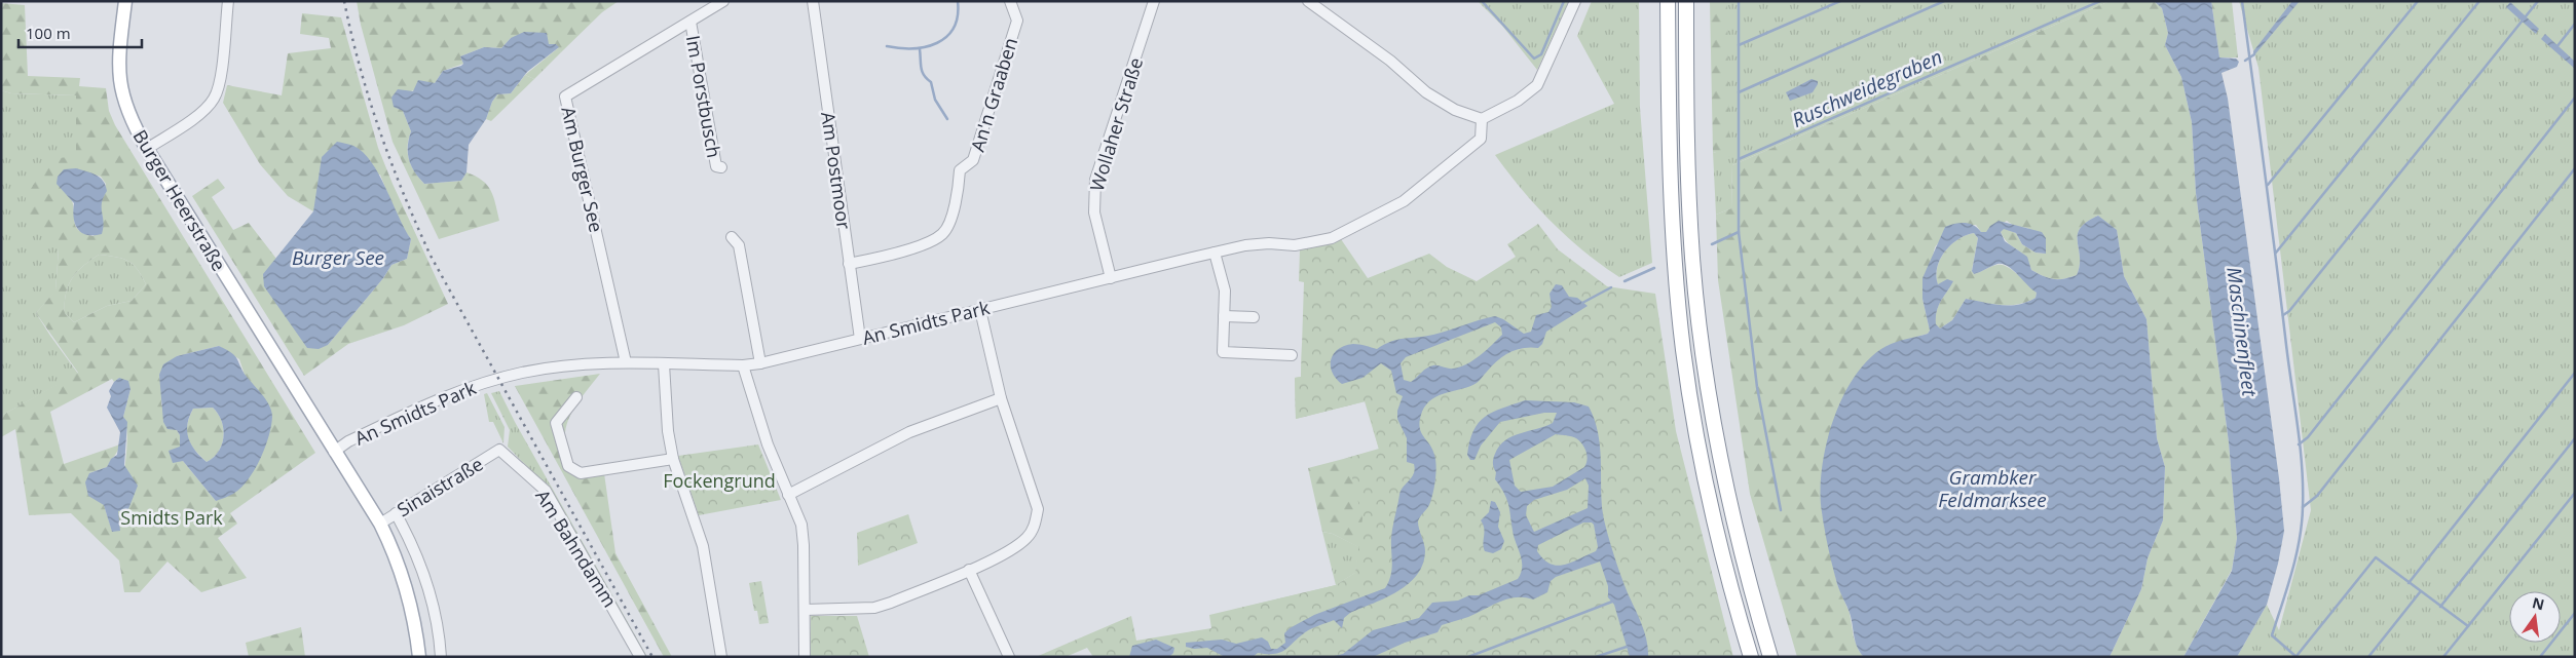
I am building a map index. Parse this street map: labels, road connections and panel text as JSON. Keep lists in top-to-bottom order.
{
  "streets": {
    "main road": ["Burger Heerstraße"],
    "street": [
      "An'n Graaben",
      "Im Porstbusch",
      "Wollaher Straße",
      "Am Burger See",
      "Am Postmoor",
      "An Smidts Park",
      "Sinaistraße",
      "Am Bahndamm"
    ]
  },
  "crossings": [
    ["An'n Graaben", "Am Postmoor"],
    ["Im Porstbusch", "Am Burger See"],
    ["Wollaher Straße", "An Smidts Park"],
    ["Am Burger See", "An Smidts Park"],
    ["Am Postmoor", "An Smidts Park"],
    ["Burger Heerstraße", "An Smidts Park"],
    ["Burger Heerstraße", "Sinaistraße"],
    ["Sinaistraße", "Am Bahndamm"]
  ],
  "water": [
    "Ruschweidegraben",
    "Burger See",
    "Maschinenfleet",
    "Grambker Feldmarksee"
  ],
  "parks": ["Fockengrund", "Smidts Park"],
  "scale_bar": "100 m",
  "north": "top"
}
